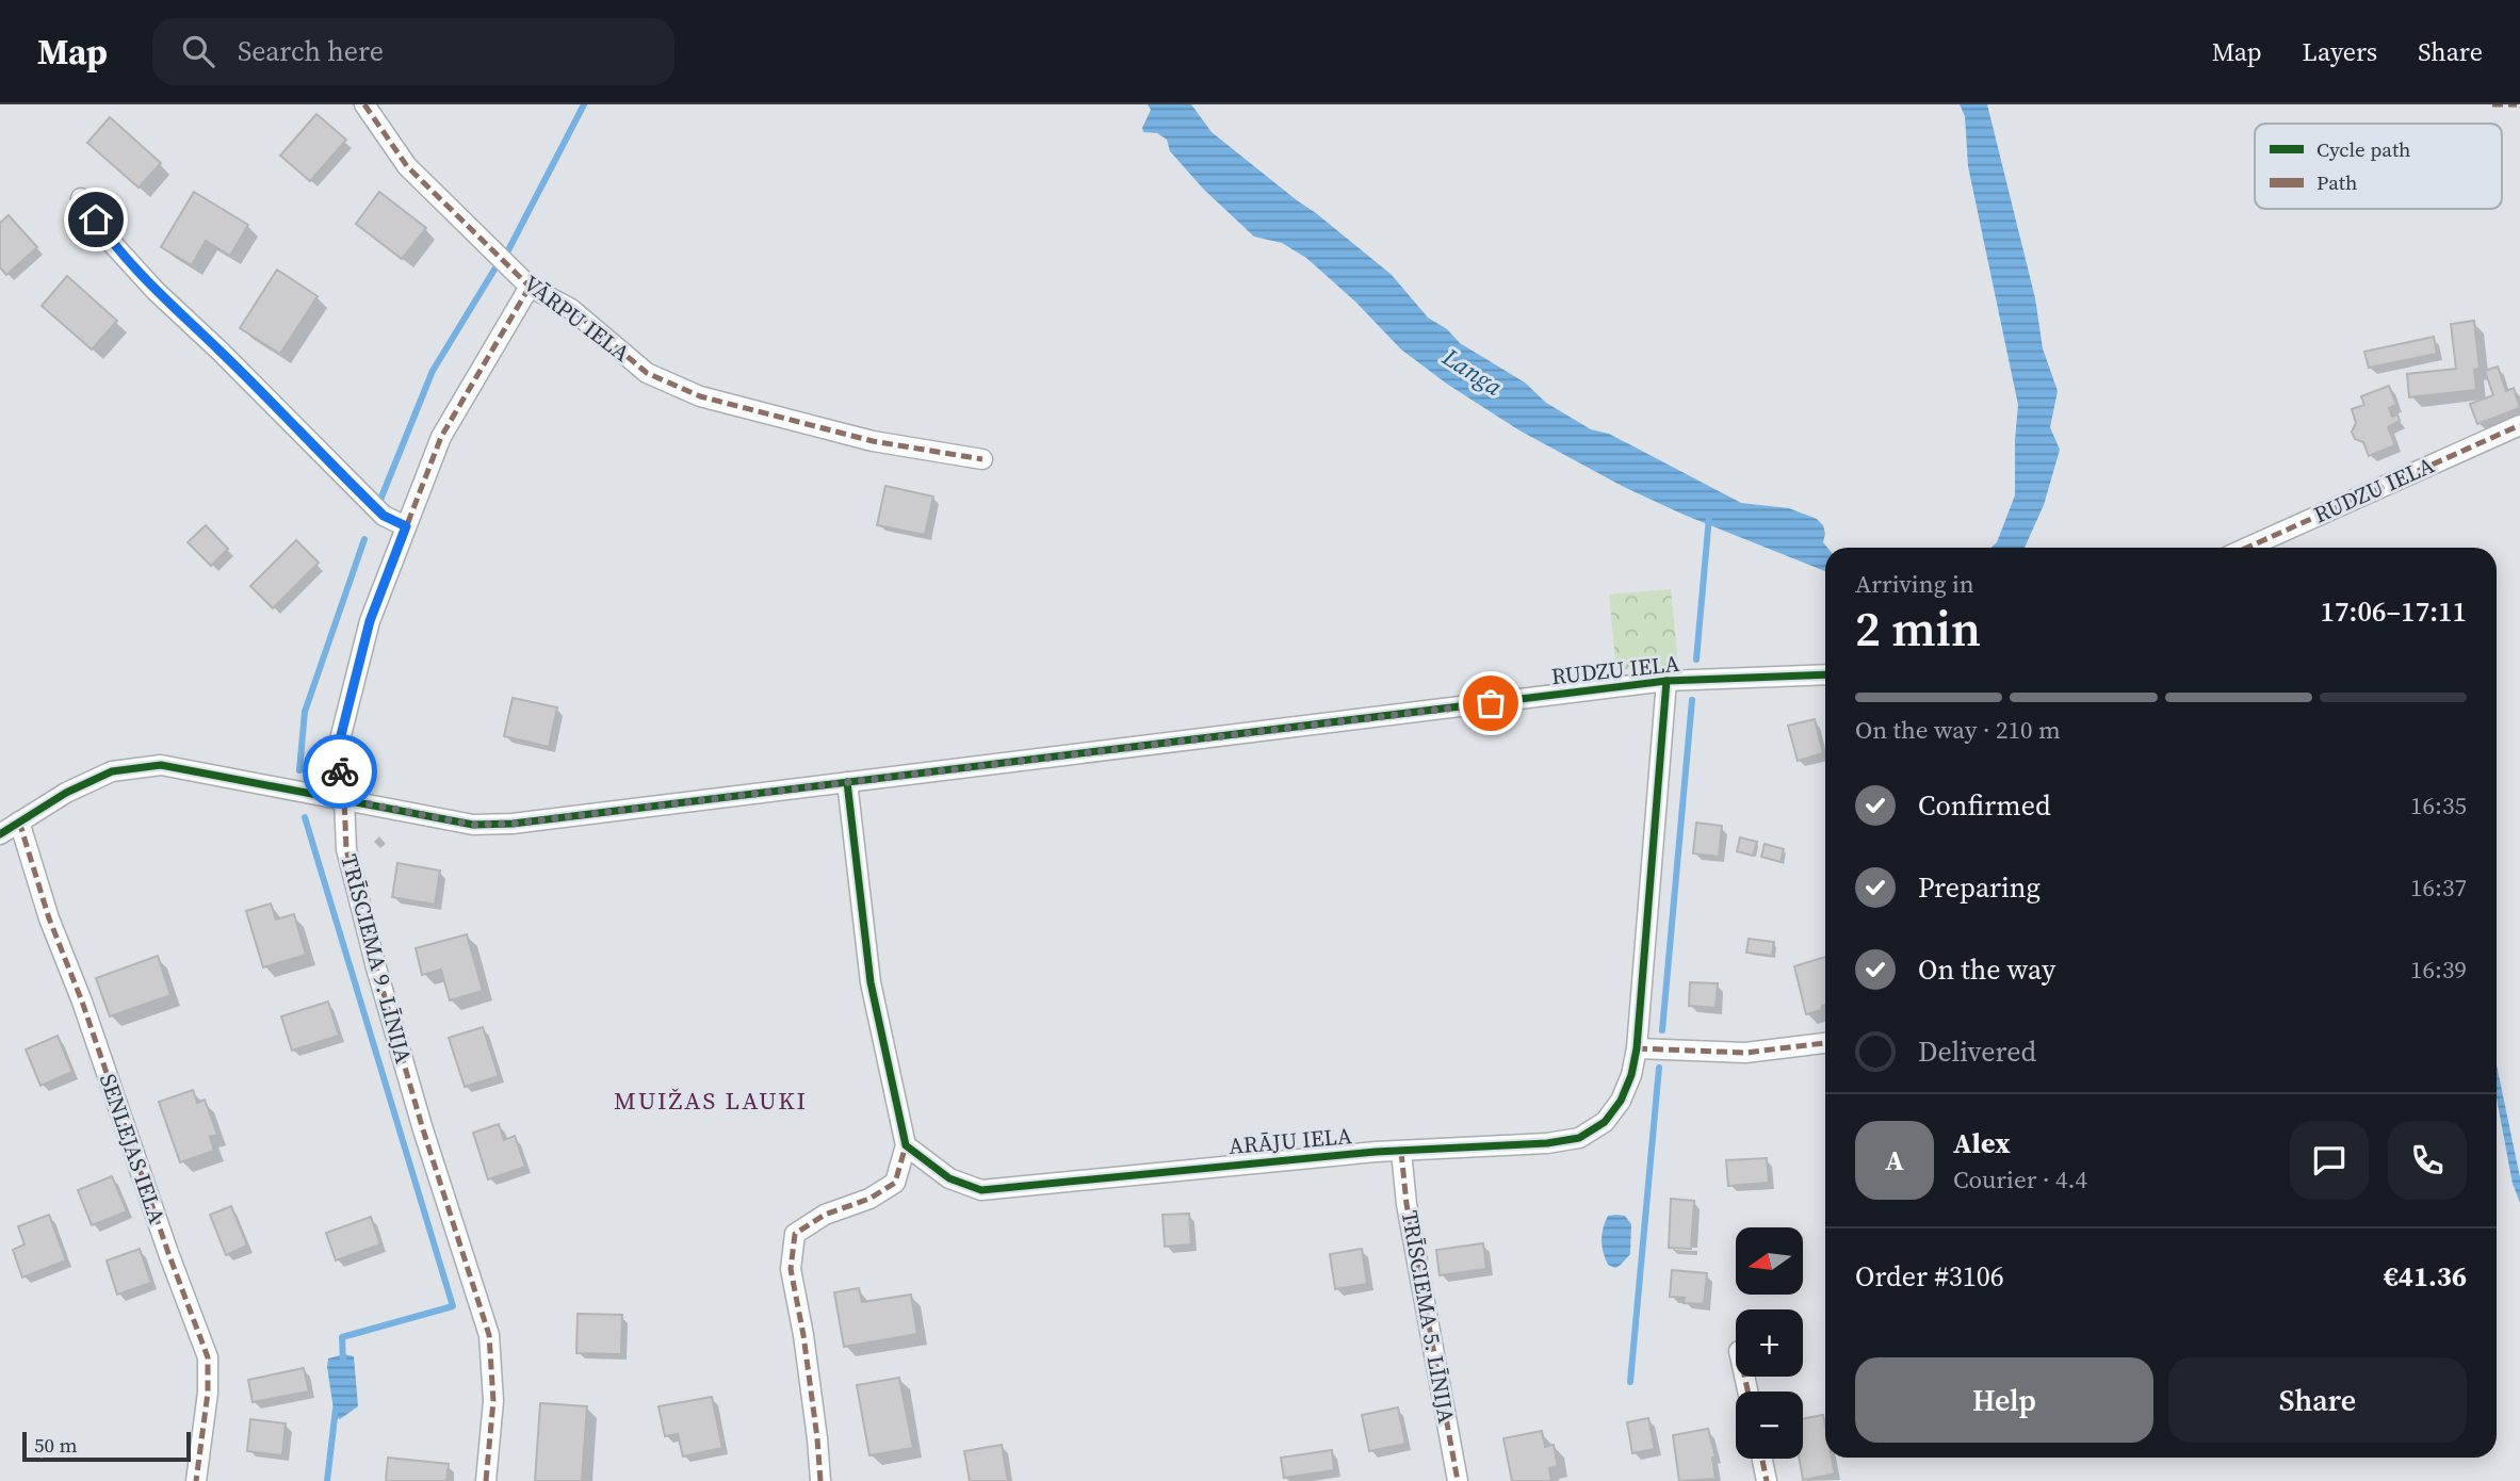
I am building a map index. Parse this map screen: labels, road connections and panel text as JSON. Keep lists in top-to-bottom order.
{
  "streets": {
    "street": [
      "VĀRPU IELA",
      "RUDZU IELA",
      "TRĪSCIEMA 9. LĪNIJA",
      "ARĀJU IELA",
      "SENLEJAS IELA",
      "TRĪSCIEMA 5. LĪNIJA"
    ]
  },
  "crossings": [
    ["VĀRPU IELA", "TRĪSCIEMA 9. LĪNIJA"],
    ["RUDZU IELA", "TRĪSCIEMA 9. LĪNIJA"],
    ["RUDZU IELA", "ARĀJU IELA"],
    ["RUDZU IELA", "SENLEJAS IELA"],
    ["ARĀJU IELA", "TRĪSCIEMA 5. LĪNIJA"]
  ],
  "districts": ["MUIŽAS LAUKI"],
  "water": ["Langa"],
  "legend": ["Cycle path", "Path"],
  "scale_bar": "50 m",
  "north": "left",
  "page": {
    "header": "Map",
    "search": "Search here",
    "nav": ["Map", "Layers", "Share"],
    "heading": ["2 min", "Arriving in", "17:06–17:11"],
    "panel": [
      "Alex",
      "Courier · 4.4",
      "Order #3106",
      "€41.36"
    ],
    "bar": "On the way · 210 m",
    "list": [
      ["Confirmed", "16:35"],
      ["Preparing", "16:37"],
      ["On the way", "16:39"],
      "Delivered"
    ],
    "round": "A",
    "map_buttons": ["+", "−"],
    "buttons": ["Help", "Share"],
    "scale": "50 m"
  }
}
